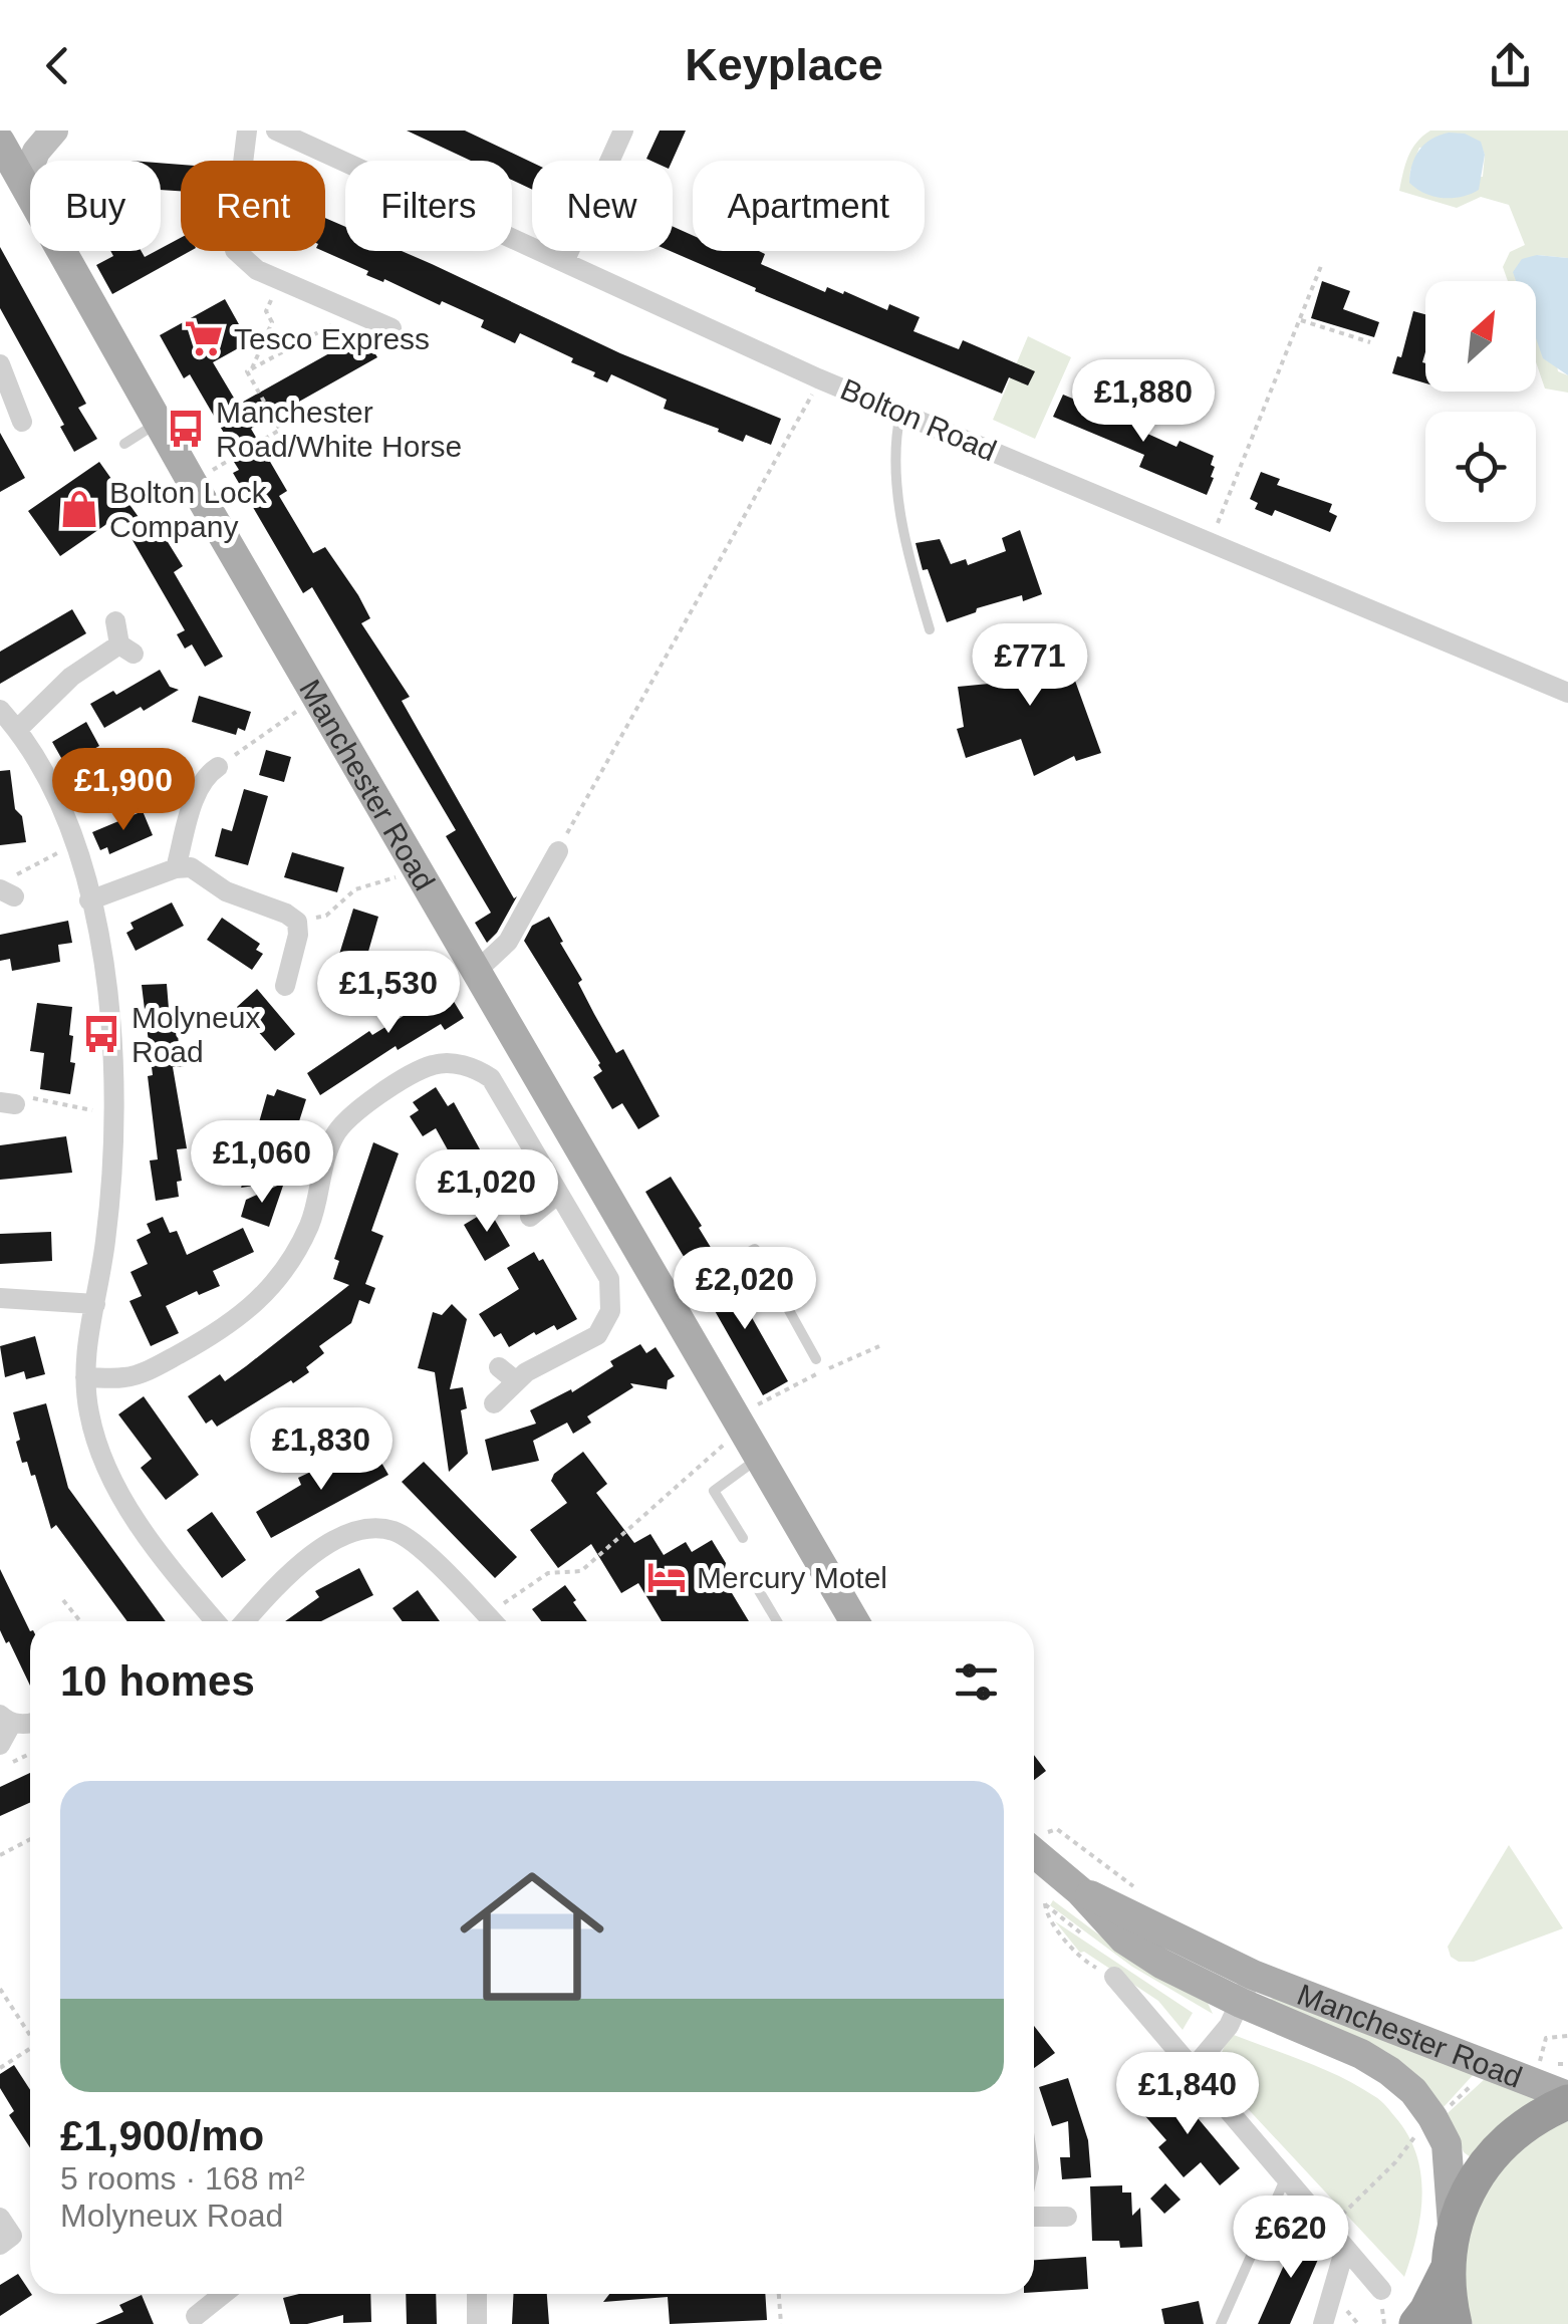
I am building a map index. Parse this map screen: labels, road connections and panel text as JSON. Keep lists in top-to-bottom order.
{
  "streets": {
    "main road": ["Manchester Road"],
    "street": ["Bolton Road"]
  },
  "places": {
    "supermarket": ["Tesco Express"],
    "bus stop": ["Manchester Road/White Horse", "Molyneux Road"],
    "shop": ["Bolton Lock Company"],
    "hotel": ["Mercury Motel"]
  },
  "north": "top right",
  "page": {
    "header": "Keyplace",
    "chip": [
      "Buy",
      "Rent",
      "Filters",
      "New",
      "Apartment"
    ],
    "price": [
      "£1,880",
      "£771",
      "£1,900",
      "£1,530",
      "£1,060",
      "£1,020",
      "£2,020",
      "£1,830",
      "£1,840",
      "£620"
    ],
    "heading": "10 homes",
    "list": [
      {
        "name": "£1,900/mo",
        "note": "5 rooms · 168 m² · Molyneux Road"
      }
    ]
  }
}
